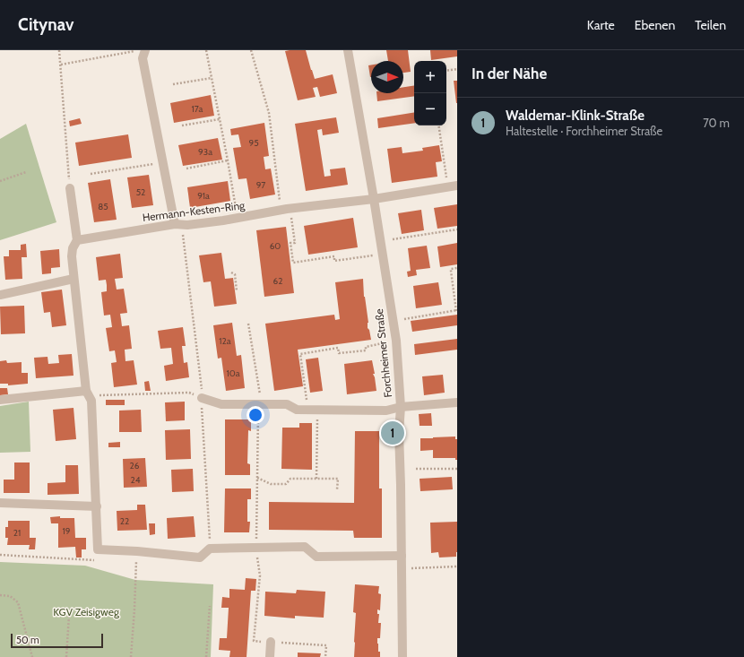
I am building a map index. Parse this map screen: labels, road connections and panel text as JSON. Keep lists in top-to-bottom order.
{
  "streets": {
    "street": ["Hermann-Kesten-Ring", "Forchheimer Straße"]
  },
  "crossings": [
    ["Hermann-Kesten-Ring", "Forchheimer Straße"]
  ],
  "parks": ["KGV Zeisigweg"],
  "house_numbers": [
    "17a",
    "95",
    "93a",
    "97",
    "52",
    "91a",
    "85",
    "60",
    "62",
    "12a",
    "10a",
    "26",
    "24",
    "22",
    "19",
    "21"
  ],
  "scale_bar": "50 m",
  "north": "right",
  "page": {
    "header": "Citynav",
    "nav": ["Karte", "Ebenen", "Teilen"],
    "heading": "In der Nähe",
    "map_buttons": ["+", "−"],
    "list": [
      {
        "mark": "1",
        "name": "Waldemar-Klink-Straße",
        "note": "Haltestelle · Forchheimer Straße",
        "value": "70 m"
      }
    ],
    "pins": "1",
    "scale": "50 m"
  }
}
